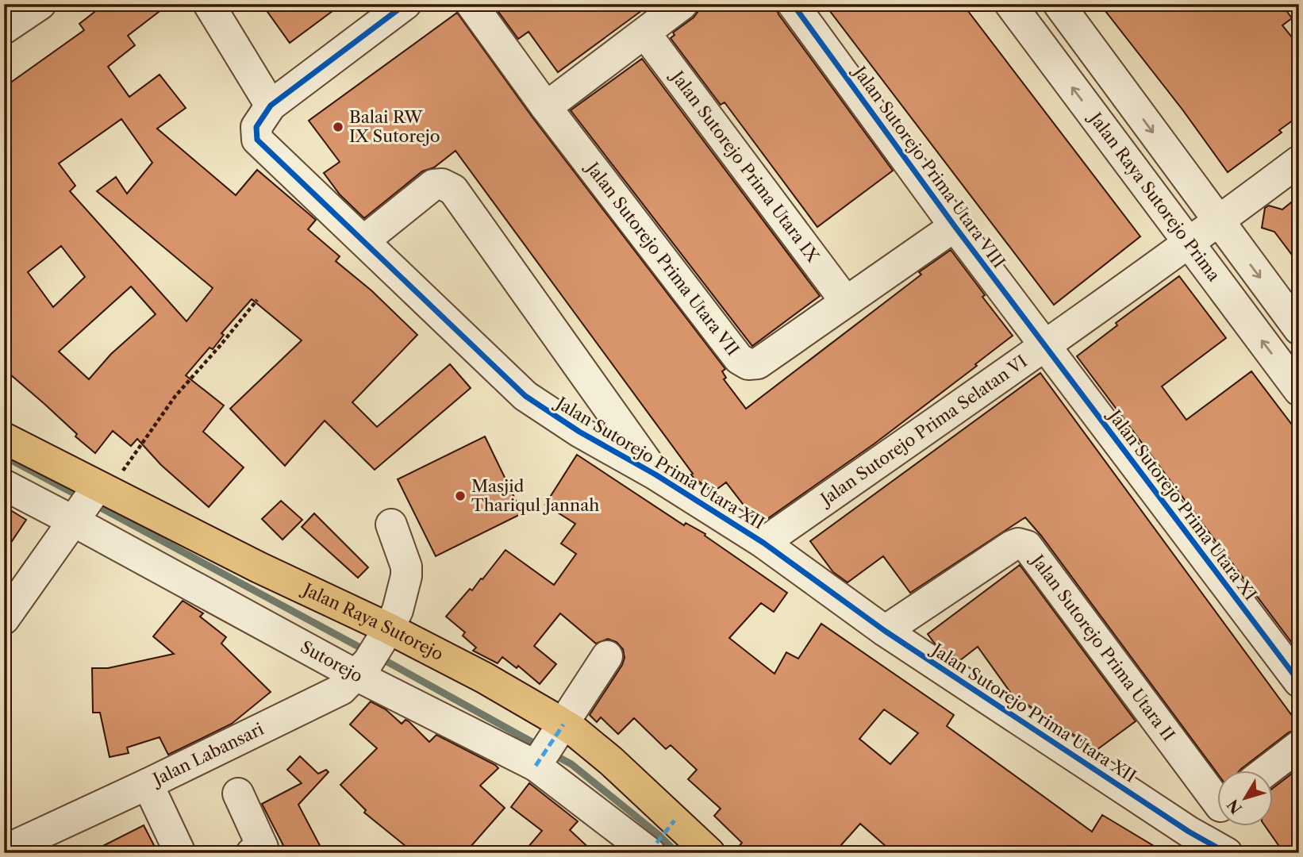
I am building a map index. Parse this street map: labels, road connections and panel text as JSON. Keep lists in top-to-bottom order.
{
  "streets": {
    "main road": ["Jalan Raya Sutorejo"],
    "street": [
      "Jalan Sutorejo Prima Utara IX",
      "Jalan Sutorejo Prima Utara VIII",
      "Jalan Raya Sutorejo Prima",
      "Jalan Sutorejo Prima Utara VII",
      "Jalan Sutorejo Prima Selatan VI",
      "Jalan Sutorejo Prima Utara XII",
      "Jalan Sutorejo Prima Utara XI",
      "Jalan Sutorejo Prima Utara II",
      "Sutorejo",
      "Jalan Labansari"
    ]
  },
  "crossings": [
    ["Jalan Sutorejo Prima Utara IX", "Jalan Sutorejo Prima Utara VII"],
    ["Jalan Sutorejo Prima Utara VIII", "Jalan Sutorejo Prima Utara VII"],
    ["Jalan Sutorejo Prima Utara VIII", "Jalan Sutorejo Prima Selatan VI"],
    ["Jalan Sutorejo Prima Utara VIII", "Jalan Sutorejo Prima Utara XI"],
    ["Jalan Raya Sutorejo Prima", "Jalan Sutorejo Prima Selatan VI"],
    ["Jalan Sutorejo Prima Selatan VI", "Jalan Sutorejo Prima Utara XII"],
    ["Jalan Sutorejo Prima Selatan VI", "Jalan Sutorejo Prima Utara XI"],
    ["Jalan Sutorejo Prima Utara XII", "Jalan Sutorejo Prima Utara II"],
    ["Jalan Raya Sutorejo", "Sutorejo"],
    ["Jalan Raya Sutorejo", "Jalan Labansari"],
    ["Sutorejo", "Jalan Labansari"]
  ],
  "places": ["Balai RW IX Sutorejo", "Masjid Thariqul Jannah"],
  "north": "bottom left"
}
